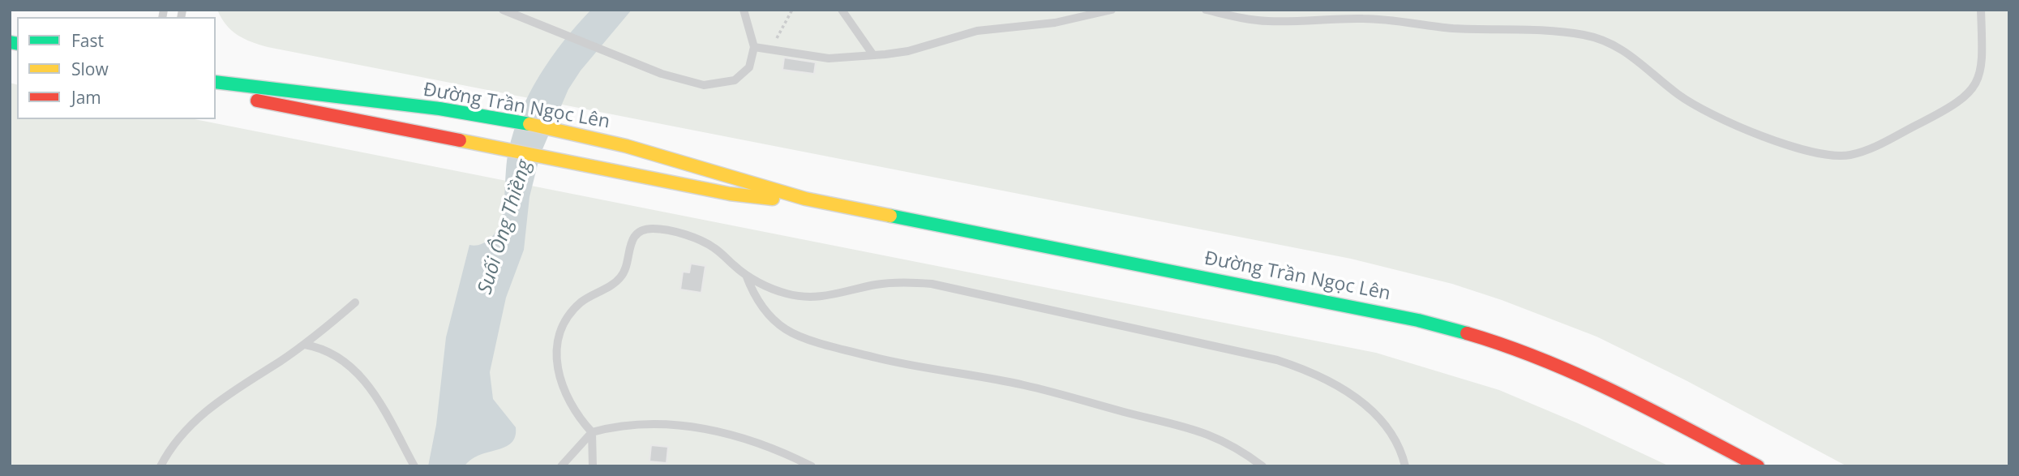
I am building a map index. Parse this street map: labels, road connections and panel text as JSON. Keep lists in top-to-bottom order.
{
  "streets": {
    "street": ["Đường Trần Ngọc Lên"]
  },
  "water": ["Suối Ông Thiềng"],
  "legend": ["Fast", "Slow", "Jam"]
}
